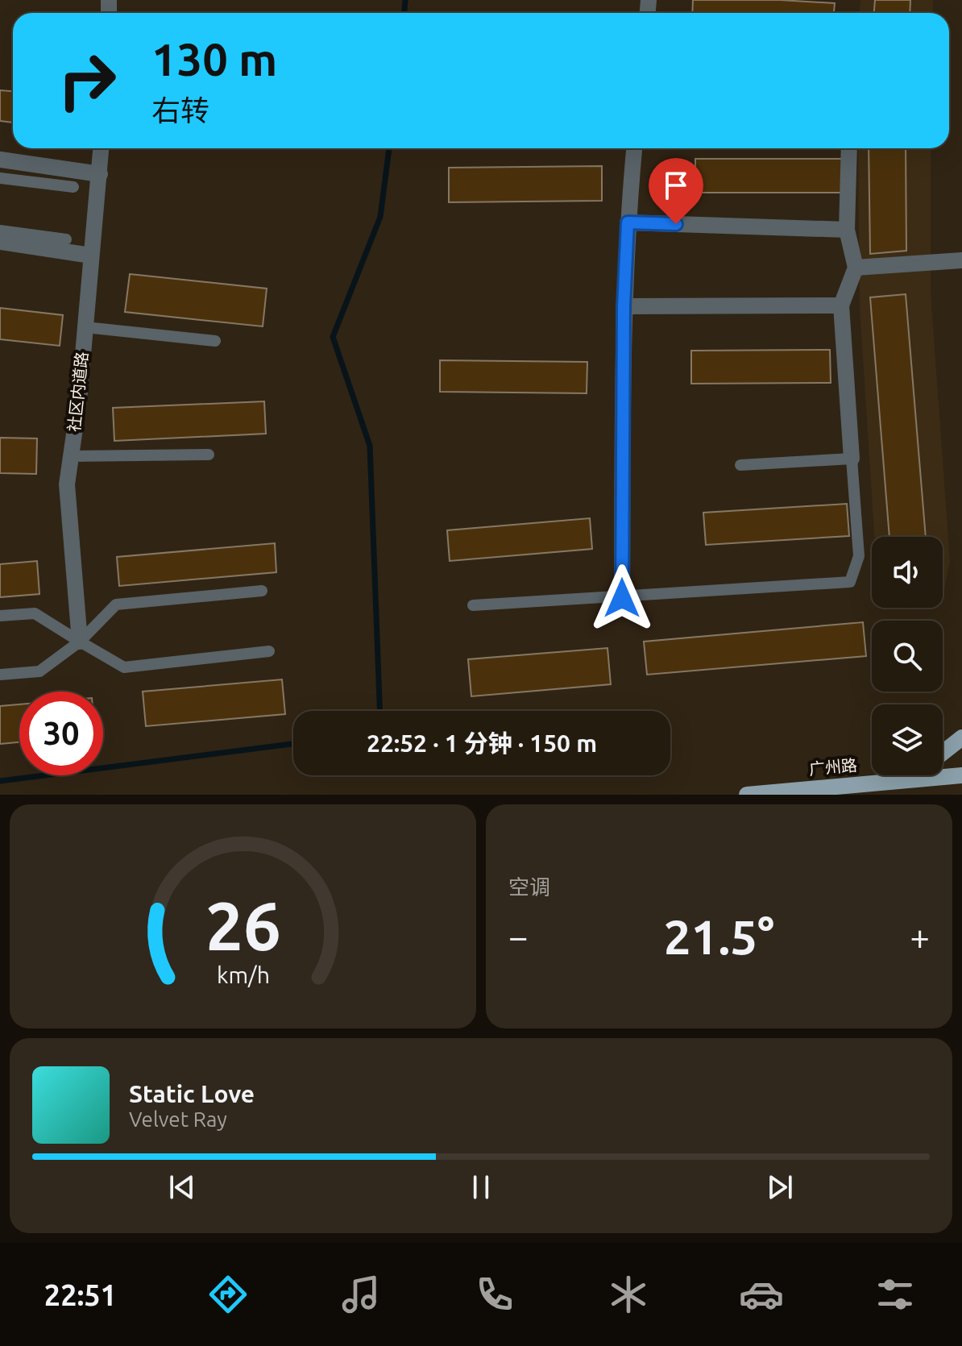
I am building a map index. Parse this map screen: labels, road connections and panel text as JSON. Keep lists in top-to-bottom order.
{
  "streets": {
    "main road": ["广州路"],
    "street": ["社区内道路"]
  },
  "page": {
    "turn": ["130 m", "右转"],
    "limit": "30",
    "trip": "22:52 · 1 分钟 · 150 m",
    "tile": "空调",
    "heat": ["−", "21.5°", "+"],
    "song": ["Static Love", "Velvet Ray"],
    "tabs": "22:51",
    "gauge": ["26", "km/h"]
  }
}
